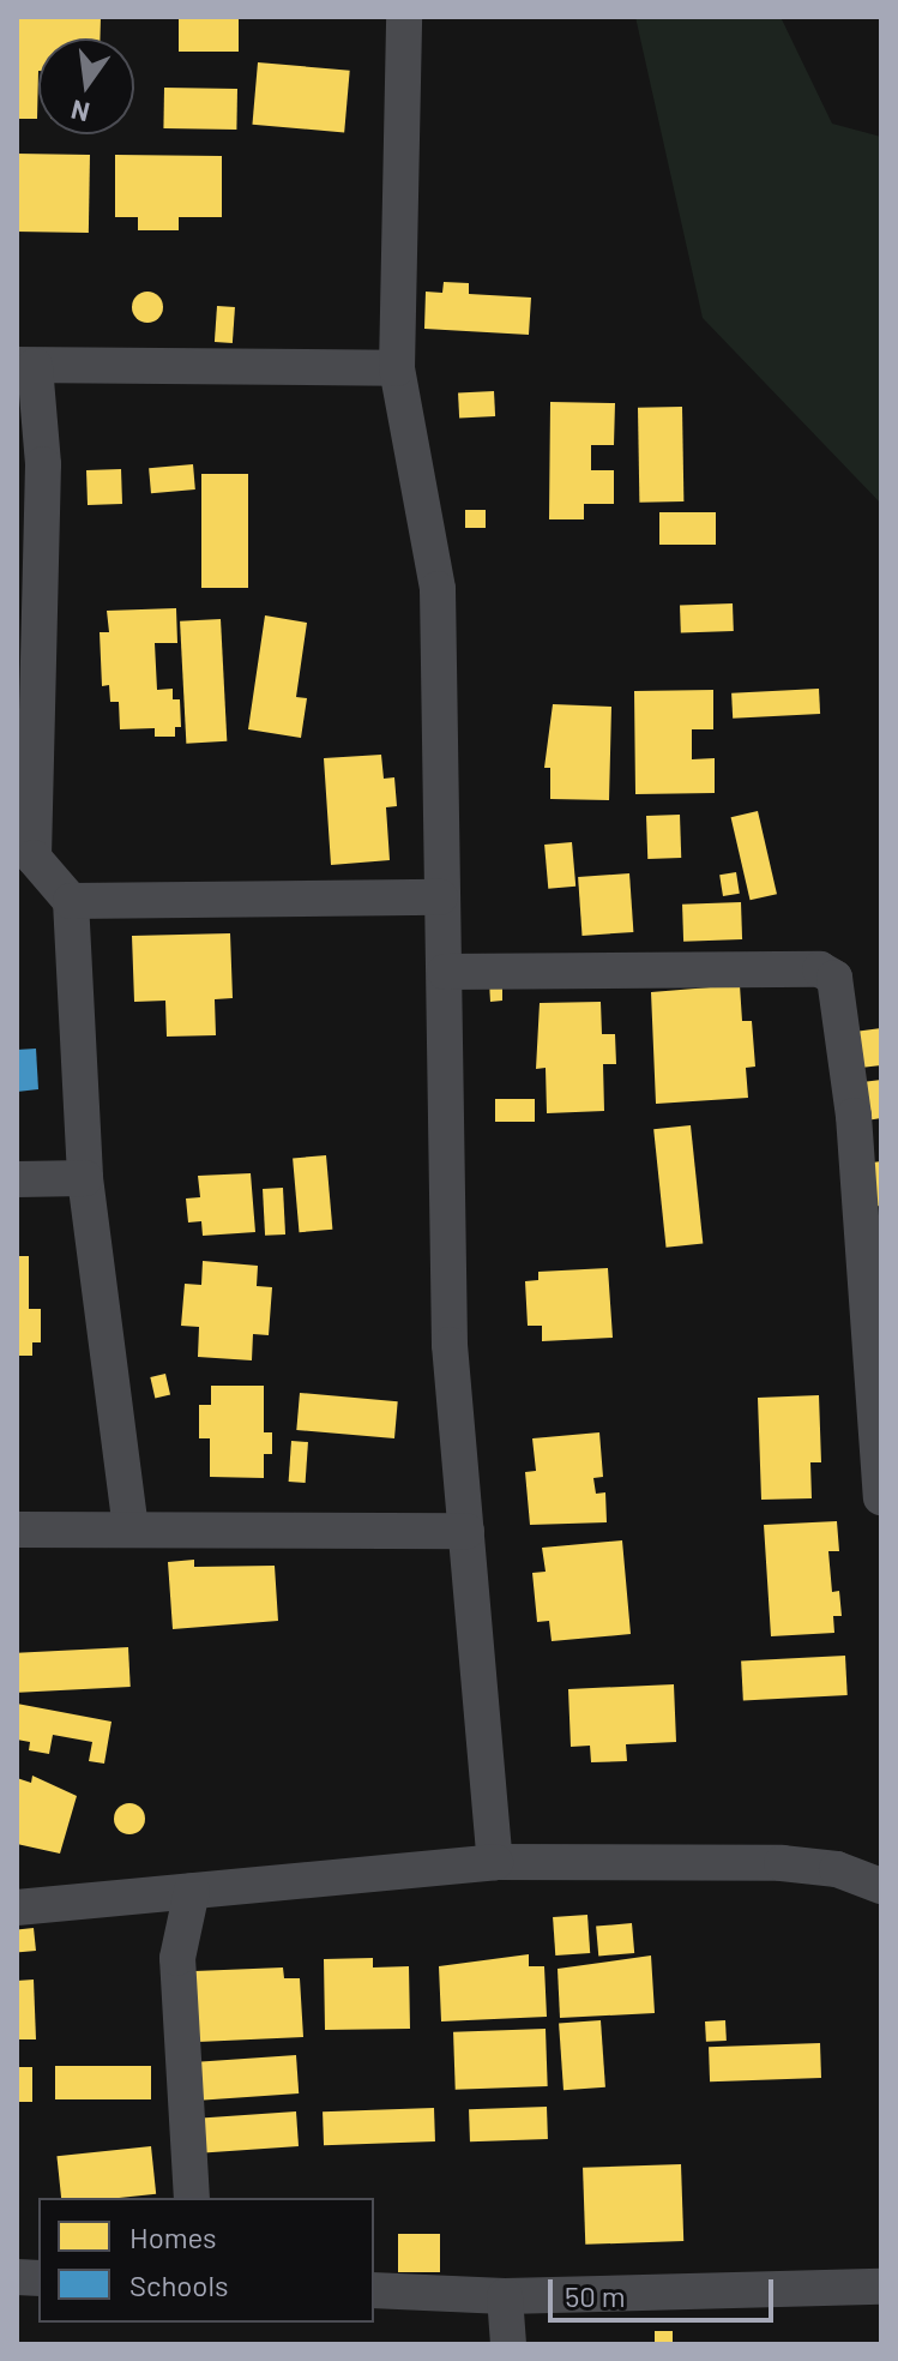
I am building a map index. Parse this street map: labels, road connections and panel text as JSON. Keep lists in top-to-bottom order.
{
  "legend": ["Homes", "Schools"],
  "scale_bar": "50 m",
  "north": "bottom"
}
